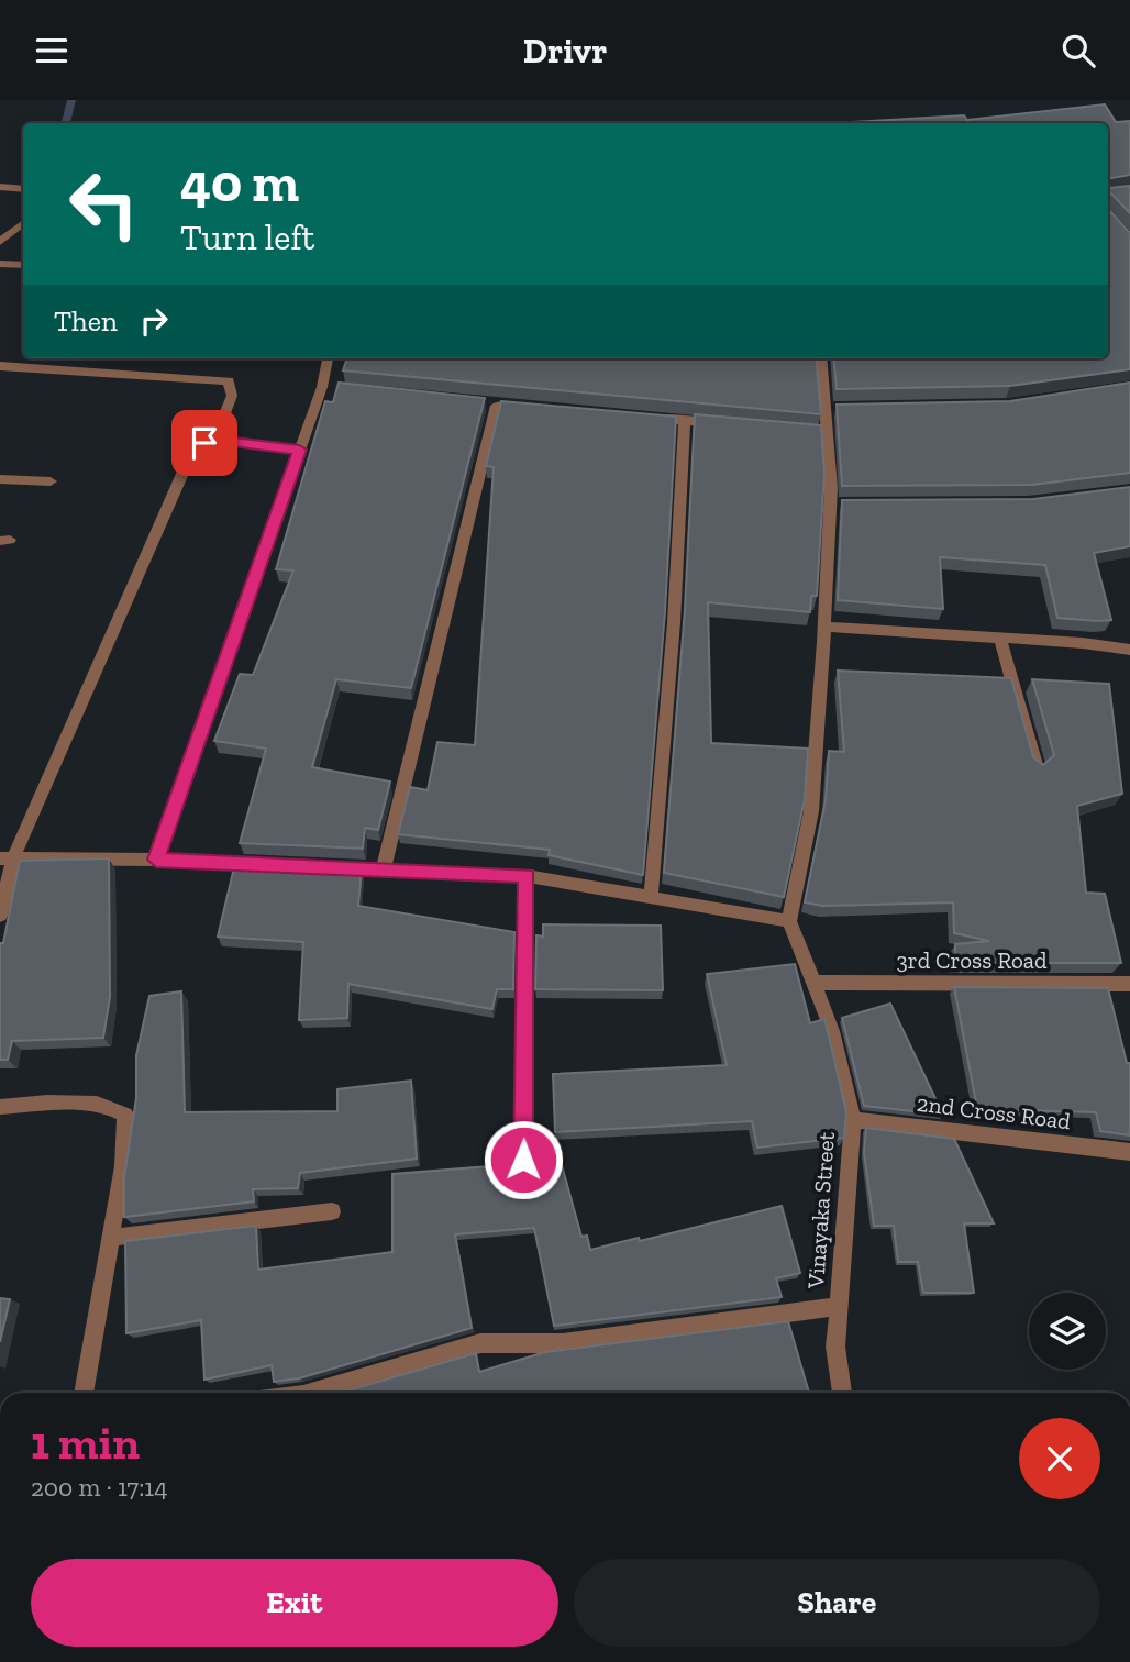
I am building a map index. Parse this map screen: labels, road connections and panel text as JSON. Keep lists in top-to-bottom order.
{
  "streets": {
    "street": ["3rd Cross Road", "2nd Cross Road", "Vinayaka Street"]
  },
  "crossings": [
    ["3rd Cross Road", "Vinayaka Street"],
    ["2nd Cross Road", "Vinayaka Street"]
  ],
  "page": {
    "header": "Drivr",
    "turn": ["40 m", "Turn left"],
    "then": "Then",
    "heading": ["1 min", "200 m · 17:14"],
    "buttons": ["Exit", "Share"]
  }
}
